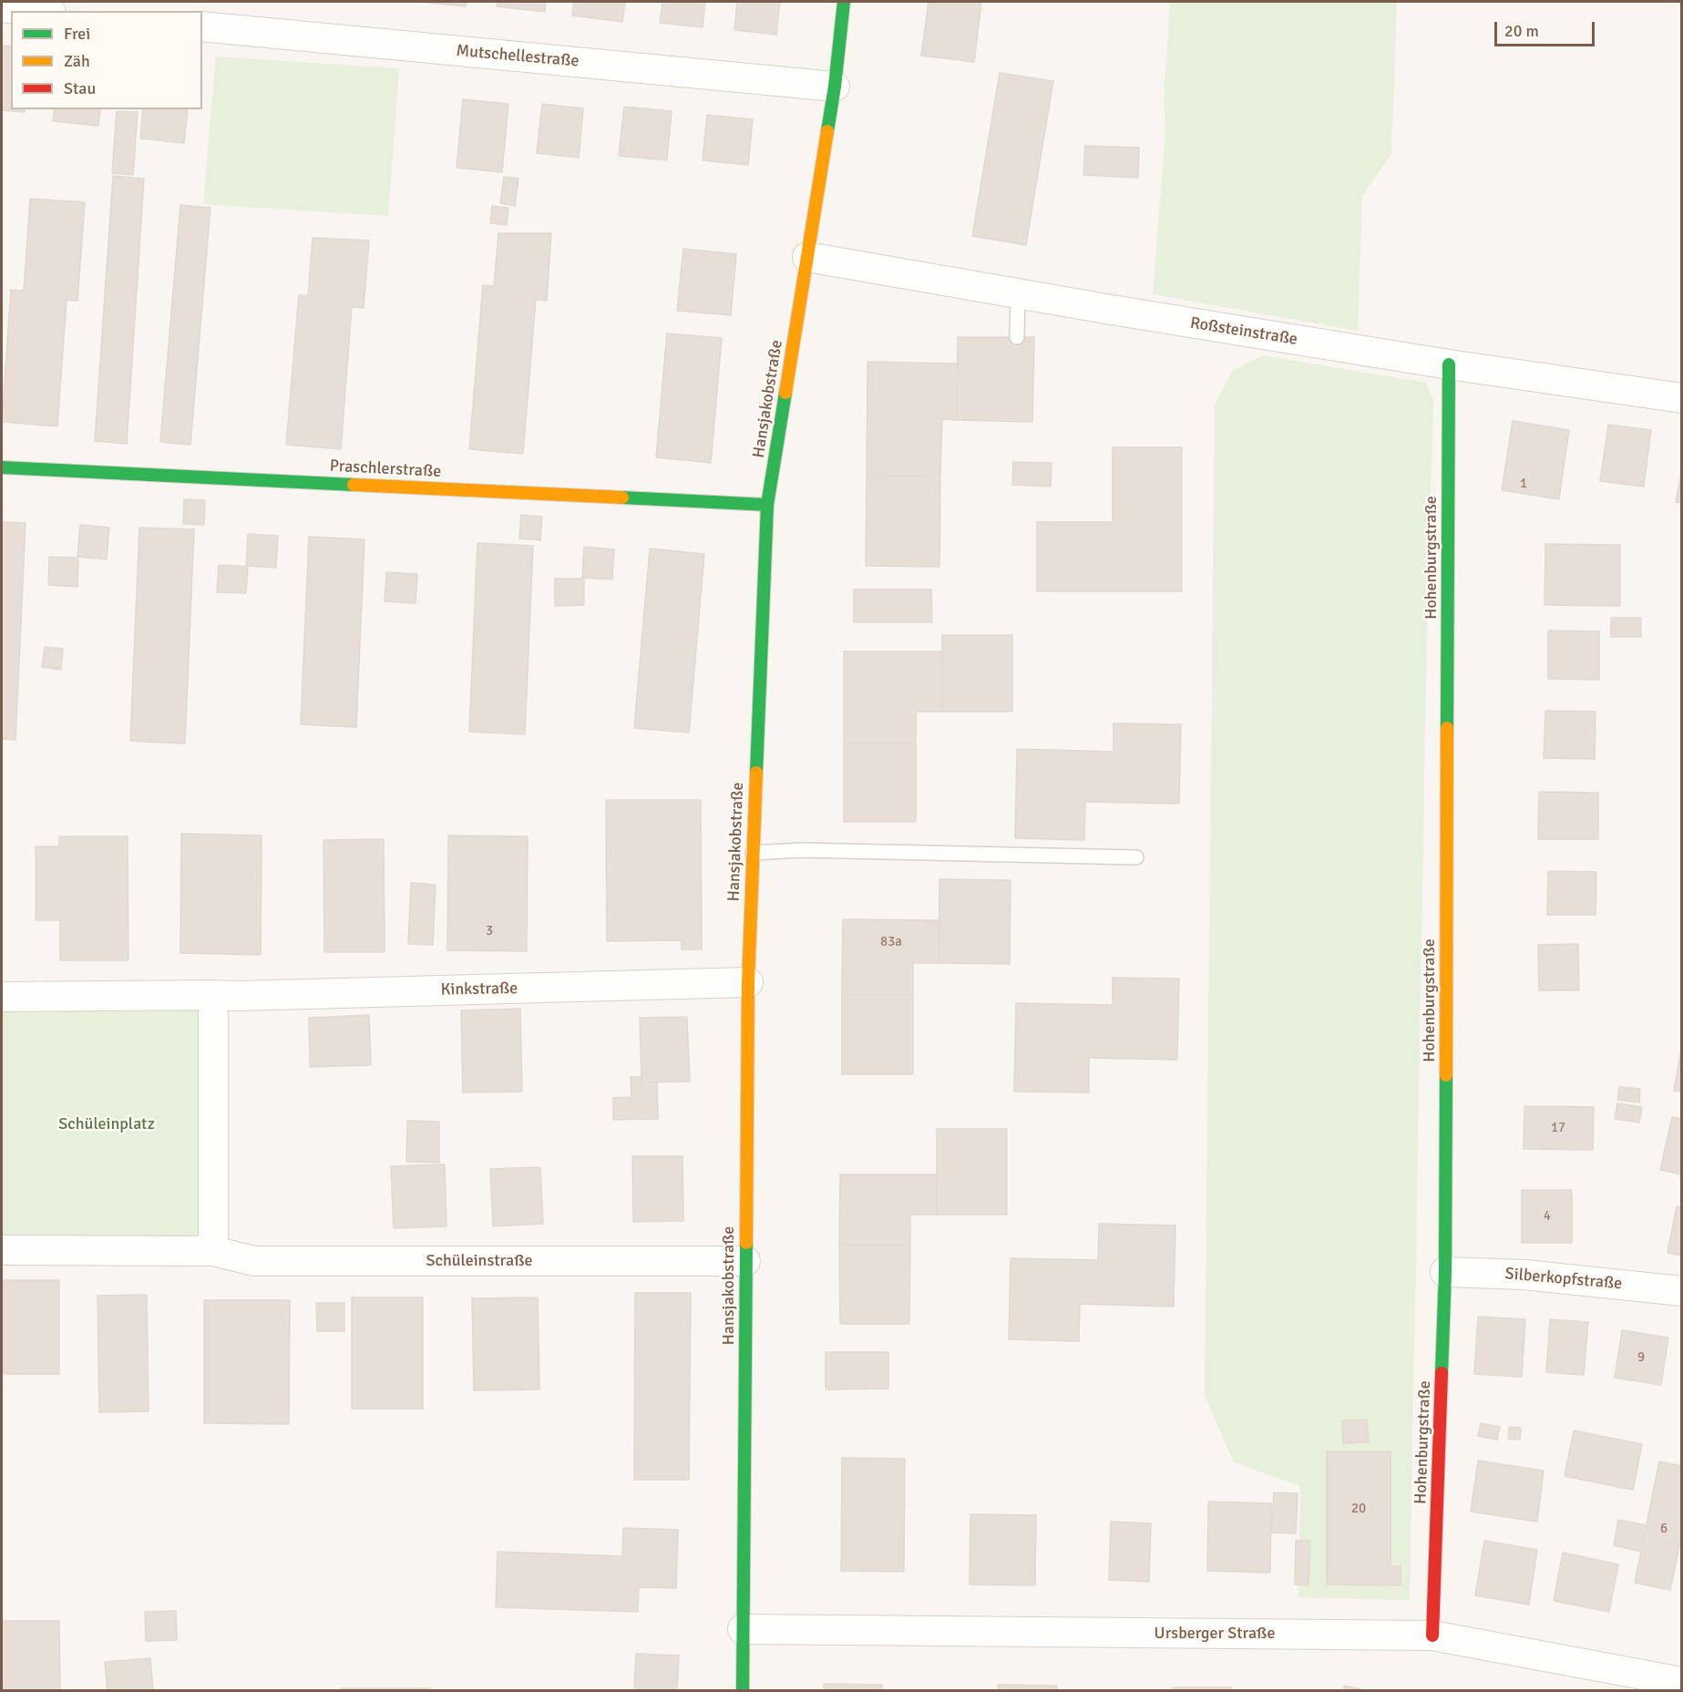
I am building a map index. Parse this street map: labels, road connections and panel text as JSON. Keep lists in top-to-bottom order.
{
  "streets": {
    "street": [
      "Mutschellestraße",
      "Roßsteinstraße",
      "Hansjakobstraße",
      "Praschlerstraße",
      "Hohenburgstraße",
      "Kinkstraße",
      "Schüleinstraße",
      "Silberkopfstraße",
      "Ursberger Straße"
    ]
  },
  "crossings": [
    ["Mutschellestraße", "Hansjakobstraße"],
    ["Roßsteinstraße", "Hansjakobstraße"],
    ["Roßsteinstraße", "Hohenburgstraße"],
    ["Hansjakobstraße", "Praschlerstraße"],
    ["Hansjakobstraße", "Kinkstraße"],
    ["Hansjakobstraße", "Schüleinstraße"],
    ["Hansjakobstraße", "Ursberger Straße"],
    ["Hohenburgstraße", "Silberkopfstraße"],
    ["Hohenburgstraße", "Ursberger Straße"]
  ],
  "parks": ["Schüleinplatz"],
  "house_numbers": [
    "1",
    "3",
    "83a",
    "17",
    "4",
    "9",
    "20",
    "6"
  ],
  "legend": ["Frei", "Zäh", "Stau"],
  "scale_bar": "20 m"
}
